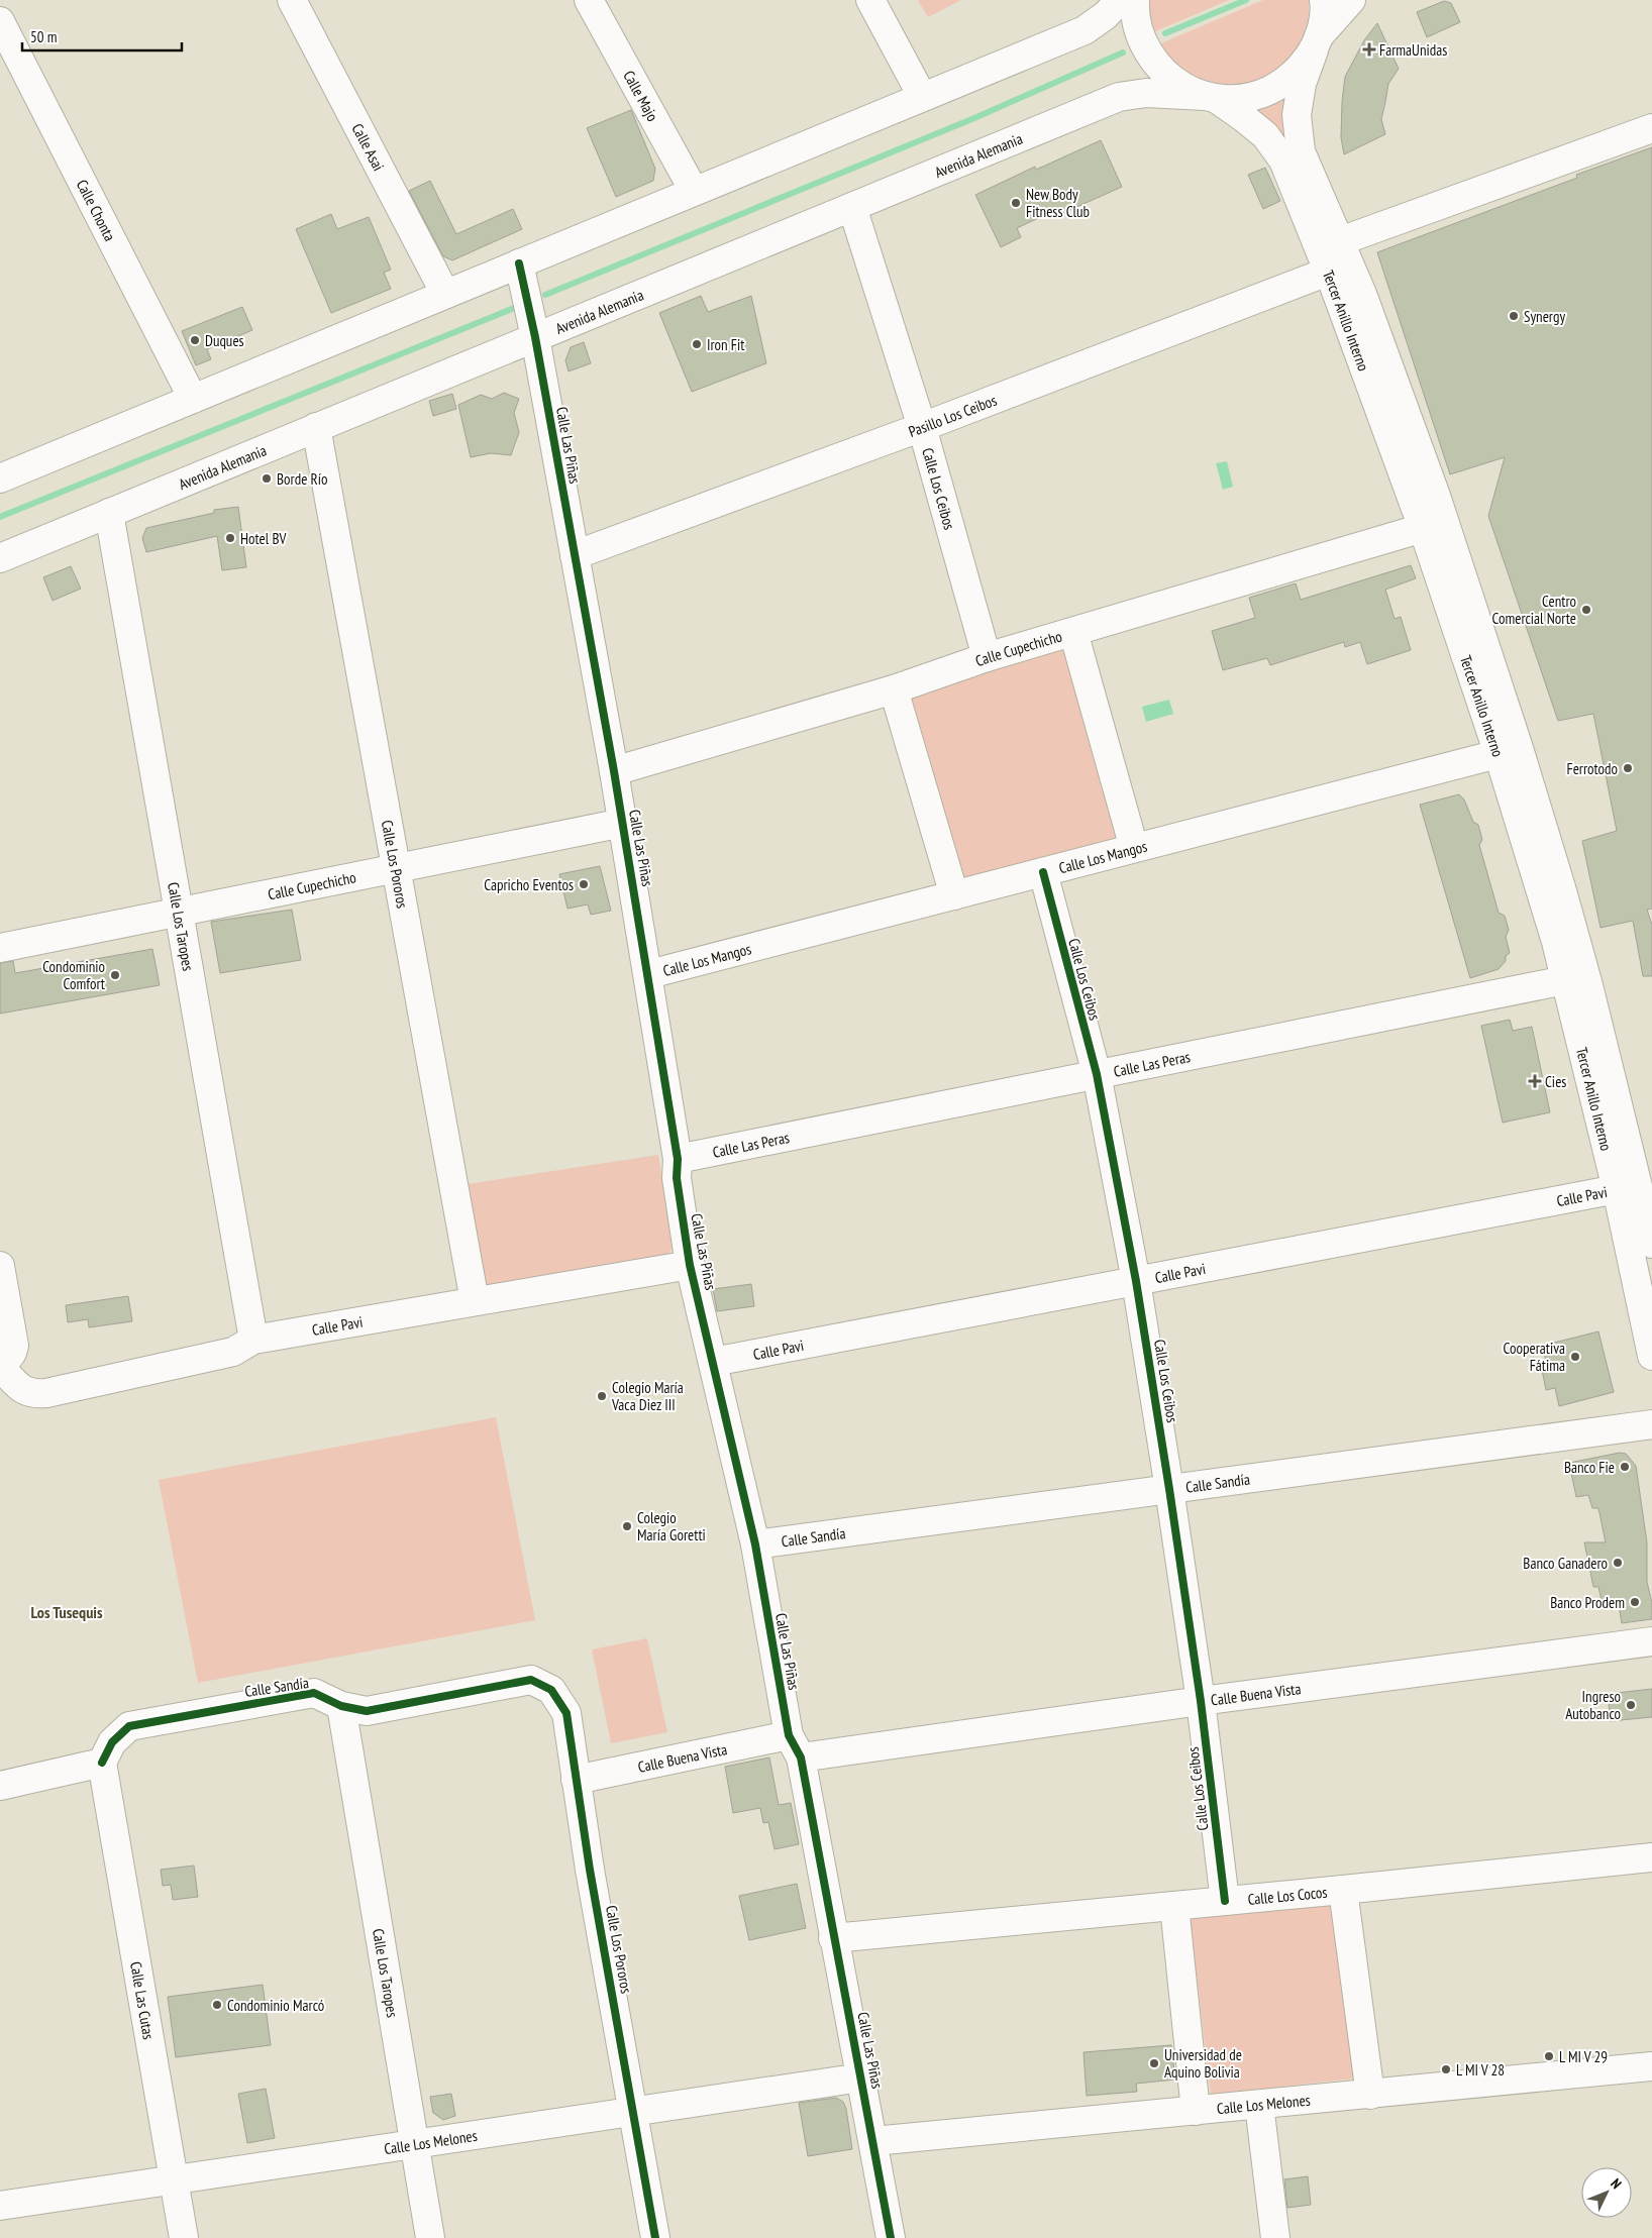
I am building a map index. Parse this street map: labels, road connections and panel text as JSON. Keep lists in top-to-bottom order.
{
  "streets": {
    "street": [
      "Calle Majo",
      "Calle Asai",
      "Avenida Alemania",
      "Calle Chonta",
      "Tercer Anillo Interno",
      "Pasillo Los Ceibos",
      "Calle Las Piñas",
      "Calle Los Ceibos",
      "Calle Cupechicho",
      "Calle Los Mangos",
      "Calle Los Pororos",
      "Calle Los Taropes",
      "Calle Las Peras",
      "Calle Pavi",
      "Calle Sandía",
      "Calle Buena Vista",
      "Calle Los Cocos",
      "Calle Las Cutas",
      "Calle Los Melones"
    ]
  },
  "crossings": [
    ["Avenida Alemania", "Tercer Anillo Interno"],
    ["Avenida Alemania", "Calle Las Piñas"],
    ["Avenida Alemania", "Calle Los Ceibos"],
    ["Avenida Alemania", "Calle Los Pororos"],
    ["Avenida Alemania", "Calle Los Taropes"],
    ["Tercer Anillo Interno", "Pasillo Los Ceibos"],
    ["Tercer Anillo Interno", "Calle Cupechicho"],
    ["Tercer Anillo Interno", "Calle Los Mangos"],
    ["Tercer Anillo Interno", "Calle Las Peras"],
    ["Tercer Anillo Interno", "Calle Pavi"],
    ["Pasillo Los Ceibos", "Calle Las Piñas"],
    ["Pasillo Los Ceibos", "Calle Los Ceibos"],
    ["Calle Las Piñas", "Calle Cupechicho"],
    ["Calle Las Piñas", "Calle Los Mangos"],
    ["Calle Las Piñas", "Calle Las Peras"],
    ["Calle Las Piñas", "Calle Pavi"],
    ["Calle Las Piñas", "Calle Sandía"],
    ["Calle Las Piñas", "Calle Buena Vista"],
    ["Calle Las Piñas", "Calle Los Cocos"],
    ["Calle Las Piñas", "Calle Los Melones"],
    ["Calle Los Ceibos", "Calle Cupechicho"],
    ["Calle Los Ceibos", "Calle Los Mangos"],
    ["Calle Los Ceibos", "Calle Las Peras"],
    ["Calle Los Ceibos", "Calle Pavi"],
    ["Calle Los Ceibos", "Calle Sandía"],
    ["Calle Los Ceibos", "Calle Buena Vista"],
    ["Calle Los Ceibos", "Calle Los Cocos"],
    ["Calle Cupechicho", "Calle Los Pororos"],
    ["Calle Cupechicho", "Calle Los Taropes"],
    ["Calle Los Pororos", "Calle Pavi"],
    ["Calle Los Pororos", "Calle Sandía"],
    ["Calle Los Pororos", "Calle Buena Vista"],
    ["Calle Los Pororos", "Calle Los Melones"],
    ["Calle Los Taropes", "Calle Pavi"],
    ["Calle Los Taropes", "Calle Sandía"],
    ["Calle Los Taropes", "Calle Los Melones"],
    ["Calle Sandía", "Calle Las Cutas"],
    ["Calle Las Cutas", "Calle Los Melones"]
  ],
  "districts": ["Los Tusequis"],
  "places": {
    "health": ["FarmaUnidas", "Cies"],
    "other": [
      "New Body Fitness Club",
      "Synergy",
      "Duques",
      "Iron Fit",
      "Borde Río",
      "Hotel BV",
      "Centro Comercial Norte",
      "Ferrotodo",
      "Capricho Eventos",
      "Condominio Comfort",
      "Cooperativa Fátima",
      "Colegio María Vaca Diez III",
      "Banco Fie",
      "Colegio María Goretti",
      "Banco Ganadero",
      "Banco Prodem",
      "Ingreso Autobanco",
      "Condominio Marcó",
      "L MI V 29",
      "Universidad de Aquino Bolivia",
      "L MI V 28"
    ]
  },
  "scale_bar": "50 m",
  "north": "top right"
}
